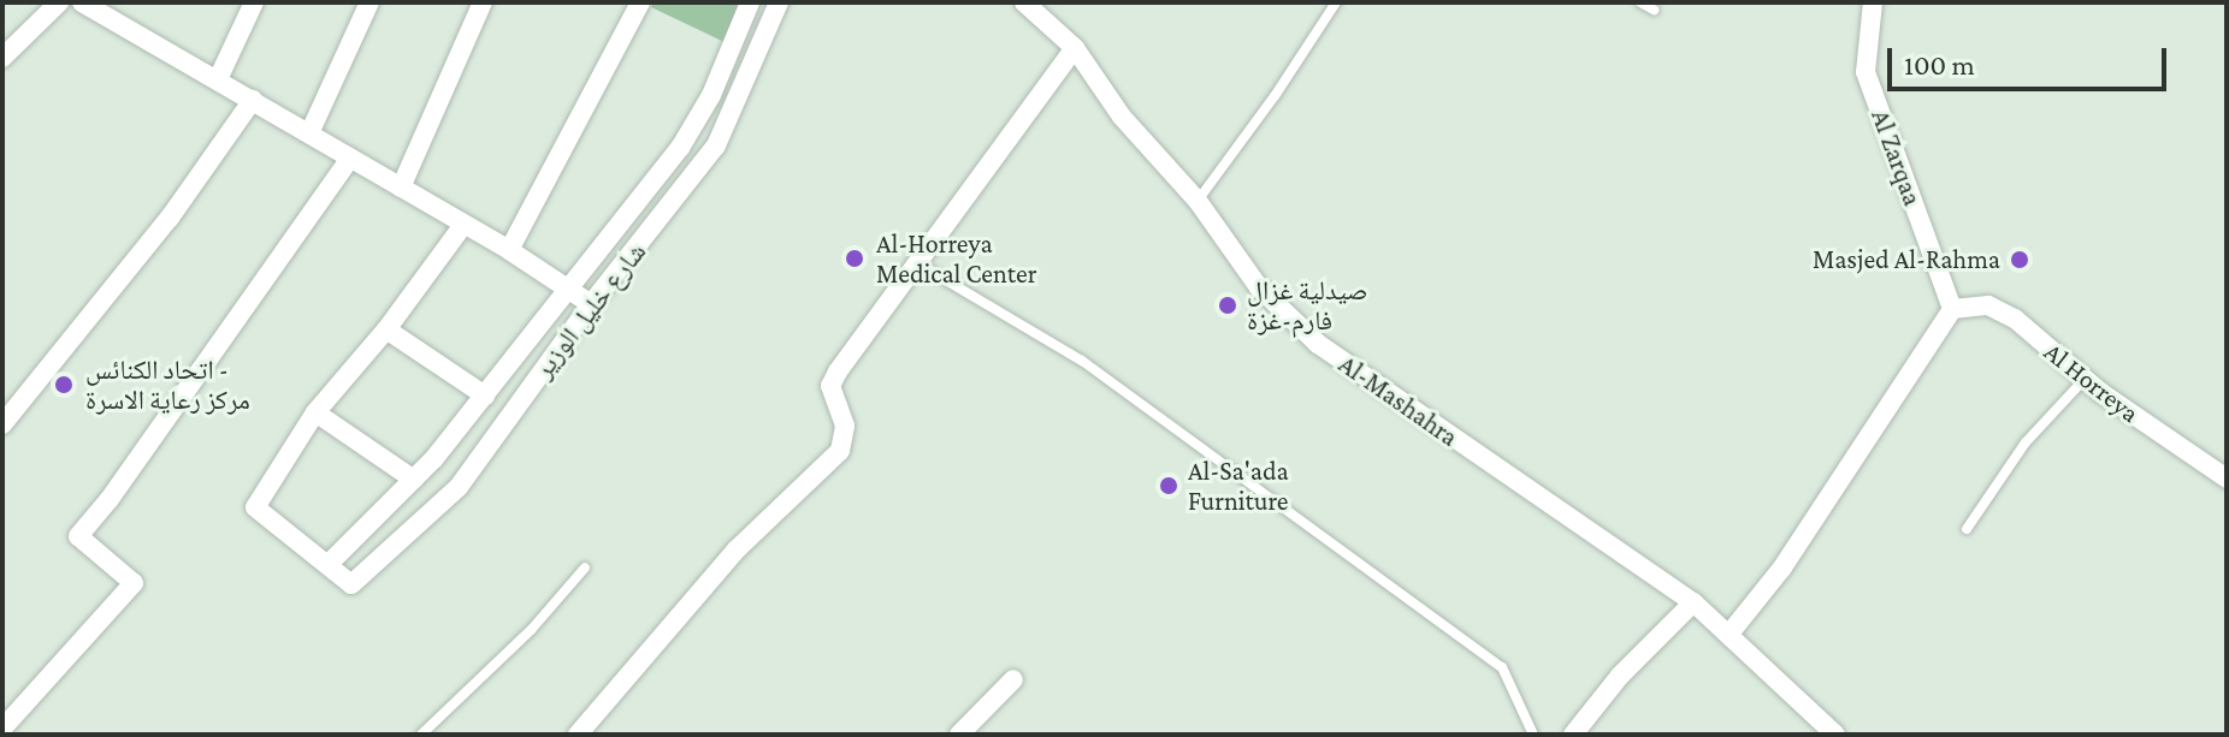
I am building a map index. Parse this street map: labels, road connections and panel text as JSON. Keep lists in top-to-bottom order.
{
  "streets": {
    "street": [
      "Al Zarqaa",
      "شارع خليل الوزير",
      "Al Horreya",
      "Al-Mashahra"
    ]
  },
  "crossings": [
    ["Al Zarqaa", "Al Horreya"]
  ],
  "places": [
    "Al-Horreya Medical Center",
    "Masjed Al-Rahma",
    "صيدلية غزال فارم-غزة",
    "اتحاد الكنائس - مركز رعاية الاسرة",
    "Al-Sa'ada Furniture"
  ],
  "scale_bar": "100 m"
}
